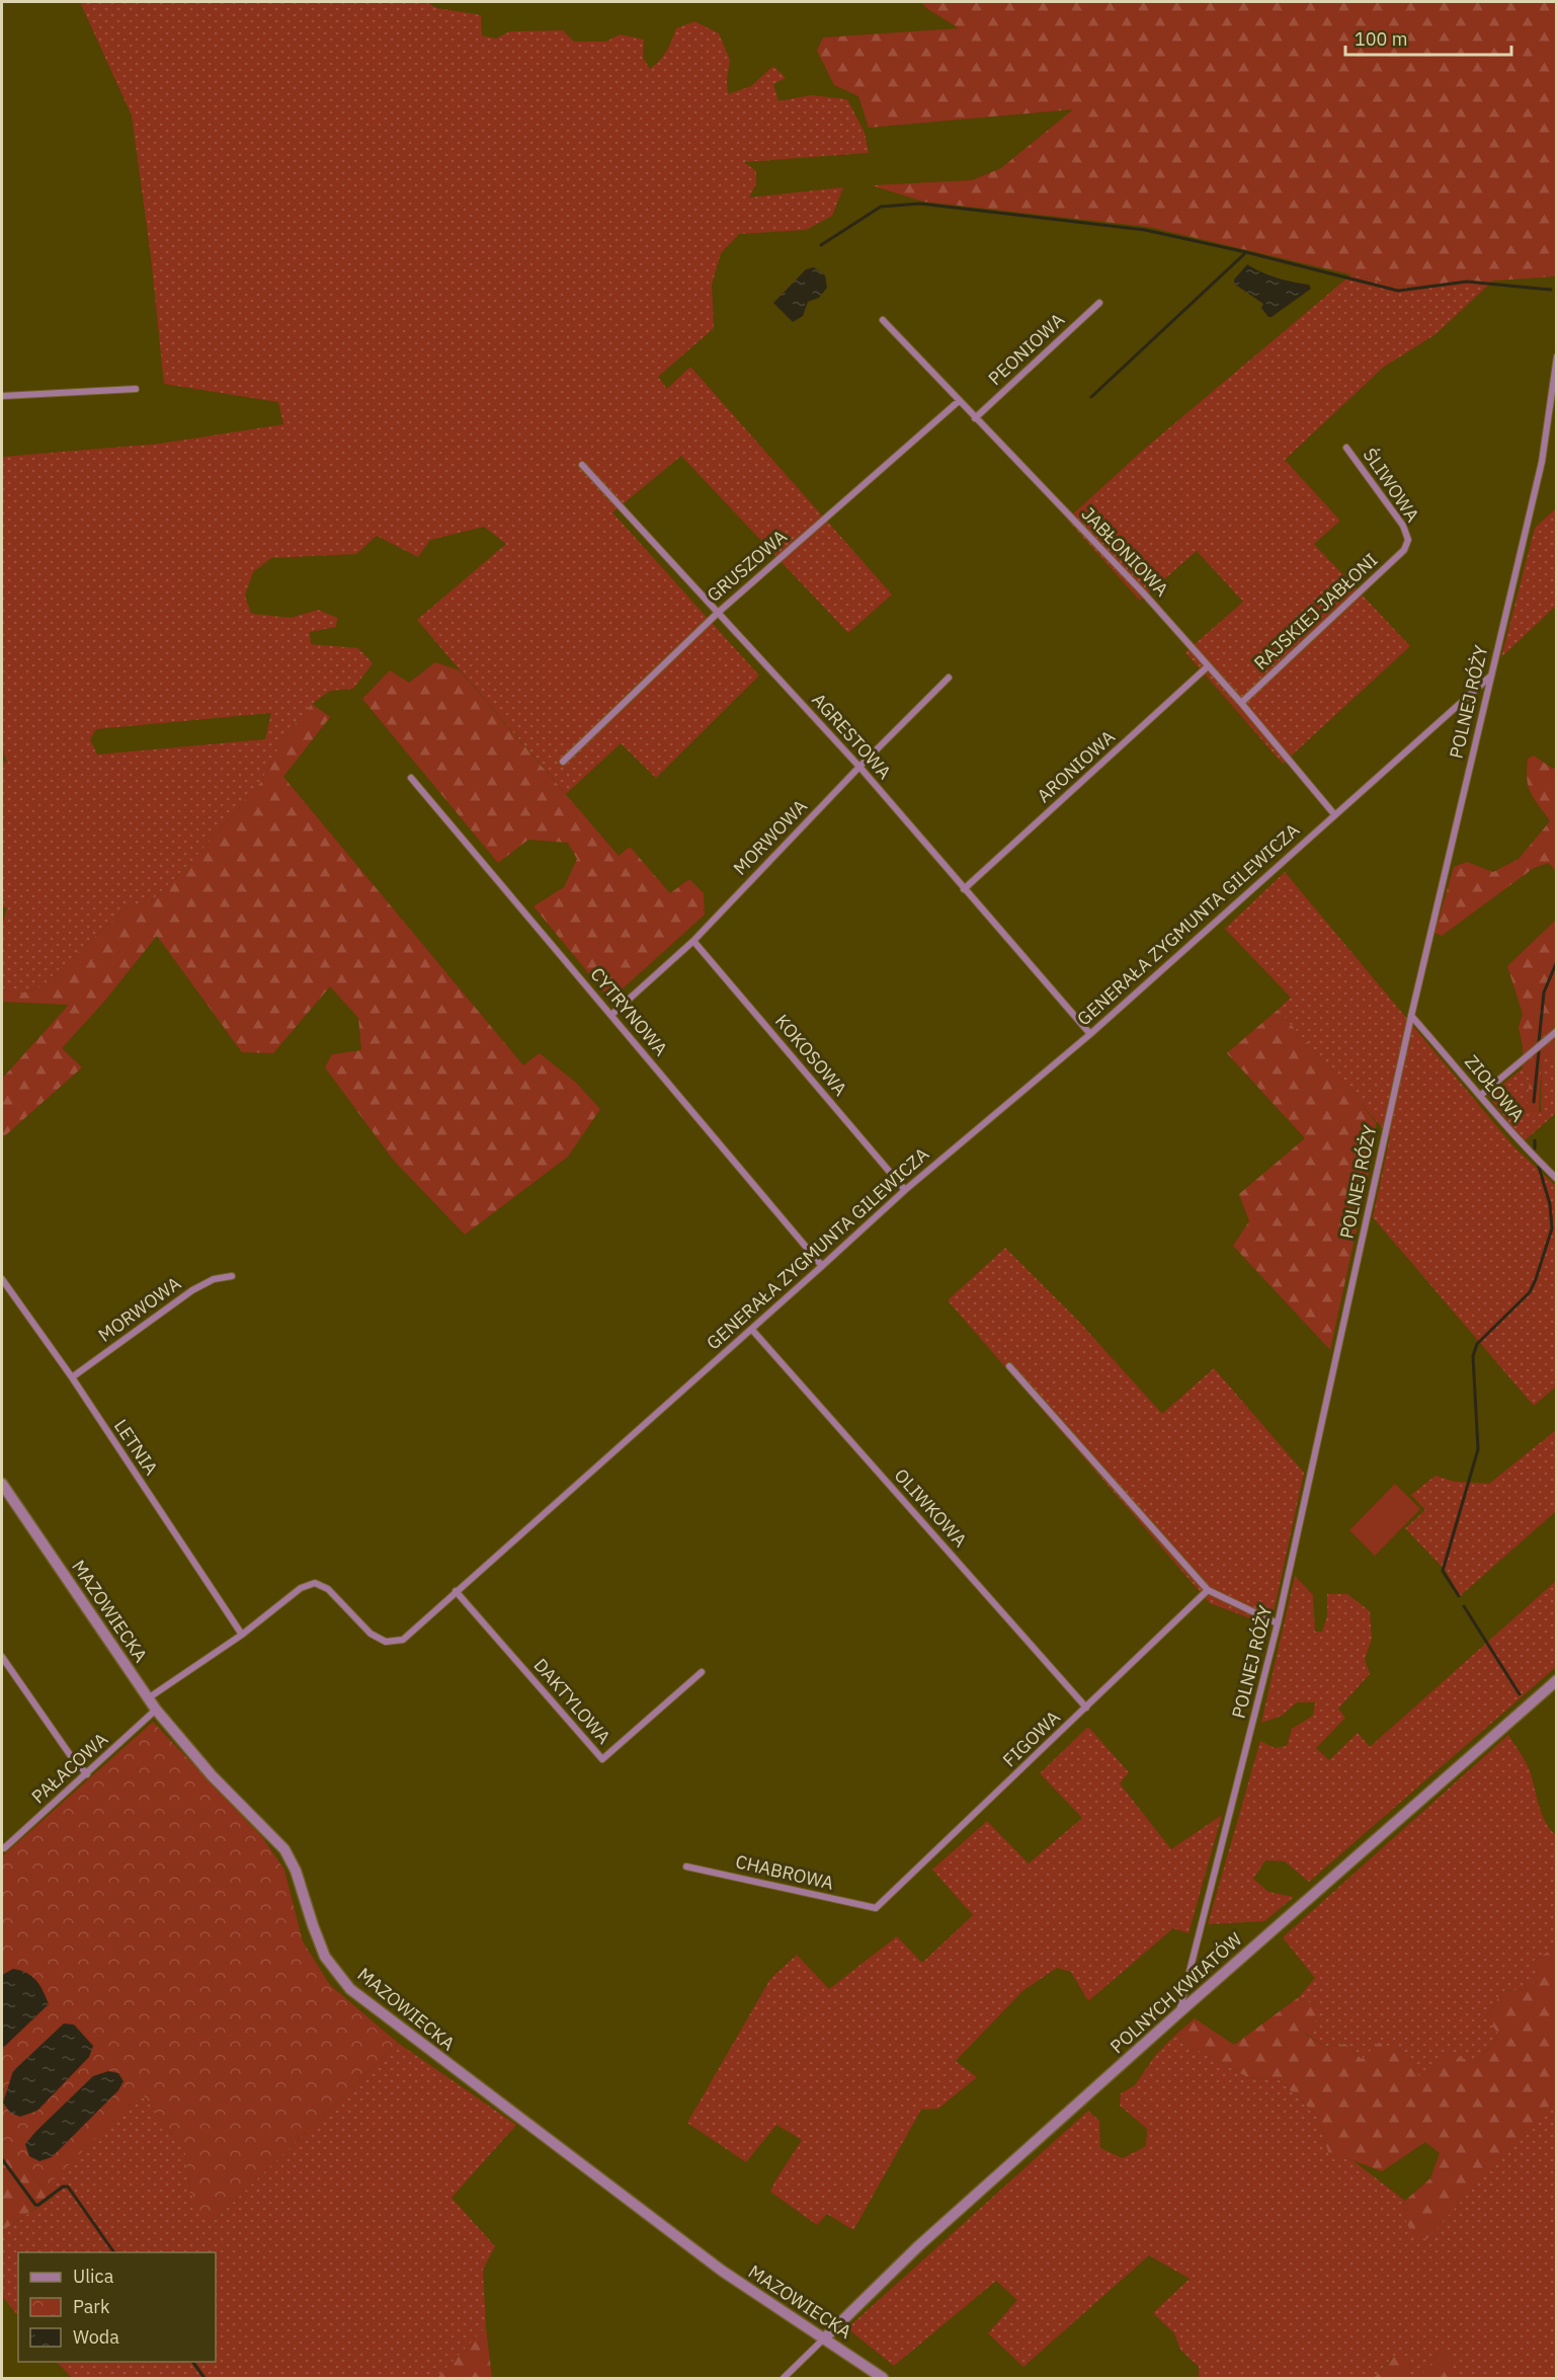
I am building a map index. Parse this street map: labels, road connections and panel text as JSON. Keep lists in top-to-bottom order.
{
  "streets": {
    "street": [
      "PEONIOWA",
      "ŚLIWOWA",
      "JABŁONIOWA",
      "GRUSZOWA",
      "RAJSKIEJ JABŁONI",
      "POLNEJ RÓŻY",
      "AGRESTOWA",
      "ARONIOWA",
      "MORWOWA",
      "GENERAŁA ZYGMUNTA GILEWICZA",
      "CYTRYNOWA",
      "KOKOSOWA",
      "ZIOŁOWA",
      "LETNIA",
      "OLIWKOWA",
      "MAZOWIECKA",
      "DAKTYLOWA",
      "FIGOWA",
      "PAŁACOWA",
      "CHABROWA",
      "POLNYCH KWIATÓW"
    ]
  },
  "crossings": [
    ["PEONIOWA", "JABŁONIOWA"],
    ["ŚLIWOWA", "RAJSKIEJ JABŁONI"],
    ["JABŁONIOWA", "GRUSZOWA"],
    ["JABŁONIOWA", "RAJSKIEJ JABŁONI"],
    ["JABŁONIOWA", "ARONIOWA"],
    ["JABŁONIOWA", "GENERAŁA ZYGMUNTA GILEWICZA"],
    ["GRUSZOWA", "AGRESTOWA"],
    ["POLNEJ RÓŻY", "GENERAŁA ZYGMUNTA GILEWICZA"],
    ["POLNEJ RÓŻY", "ZIOŁOWA"],
    ["POLNEJ RÓŻY", "POLNYCH KWIATÓW"],
    ["AGRESTOWA", "ARONIOWA"],
    ["AGRESTOWA", "MORWOWA"],
    ["AGRESTOWA", "GENERAŁA ZYGMUNTA GILEWICZA"],
    ["MORWOWA", "CYTRYNOWA"],
    ["MORWOWA", "KOKOSOWA"],
    ["MORWOWA", "LETNIA"],
    ["GENERAŁA ZYGMUNTA GILEWICZA", "CYTRYNOWA"],
    ["GENERAŁA ZYGMUNTA GILEWICZA", "KOKOSOWA"],
    ["GENERAŁA ZYGMUNTA GILEWICZA", "LETNIA"],
    ["GENERAŁA ZYGMUNTA GILEWICZA", "OLIWKOWA"],
    ["GENERAŁA ZYGMUNTA GILEWICZA", "MAZOWIECKA"],
    ["GENERAŁA ZYGMUNTA GILEWICZA", "DAKTYLOWA"],
    ["OLIWKOWA", "FIGOWA"],
    ["MAZOWIECKA", "PAŁACOWA"],
    ["MAZOWIECKA", "POLNYCH KWIATÓW"],
    ["FIGOWA", "CHABROWA"]
  ],
  "legend": ["Ulica", "Park", "Woda"],
  "scale_bar": "100 m"
}
